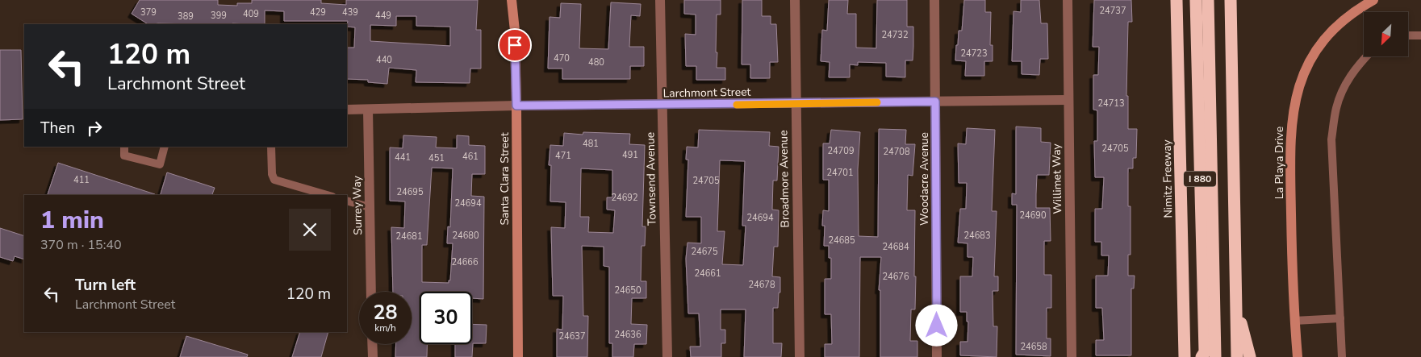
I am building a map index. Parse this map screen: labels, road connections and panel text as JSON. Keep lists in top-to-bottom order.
{
  "streets": {
    "highway": ["Nimitz Freeway", "I 880"],
    "main road": ["La Playa Drive", "Santa Clara Street"],
    "street": [
      "Larchmont Street",
      "Townsend Avenue",
      "Broadmore Avenue",
      "Woodacre Avenue",
      "Willimet Way",
      "Surrey Way"
    ]
  },
  "crossings": [
    ["Larchmont Street", "Santa Clara Street"],
    ["Larchmont Street", "Townsend Avenue"],
    ["Larchmont Street", "Broadmore Avenue"],
    ["Larchmont Street", "Woodacre Avenue"],
    ["Larchmont Street", "Willimet Way"],
    ["Larchmont Street", "Surrey Way"]
  ],
  "house_numbers": [
    "24737",
    "379",
    "429",
    "439",
    "409",
    "399",
    "449",
    "389",
    "24732",
    "24723",
    "470",
    "440",
    "480",
    "24713",
    "481",
    "24705",
    "24709",
    "24708",
    "491",
    "471",
    "461",
    "441",
    "451",
    "24701",
    "411",
    "24705",
    "24695",
    "24692",
    "24694",
    "24690",
    "24694",
    "24680",
    "24683",
    "24681",
    "24685",
    "24684",
    "24675",
    "24666",
    "24661",
    "24676",
    "24678",
    "24650",
    "24636",
    "24637",
    "24658"
  ],
  "north": "bottom left",
  "page": {
    "turn": ["120 m", "Larchmont Street"],
    "then": "Then",
    "heading": ["1 min", "370 m · 15:40"],
    "list": [
      {
        "name": "Turn left",
        "note": "Larchmont Street",
        "value": "120 m"
      }
    ],
    "speed": "28 km/h",
    "limit": "30"
  }
}
